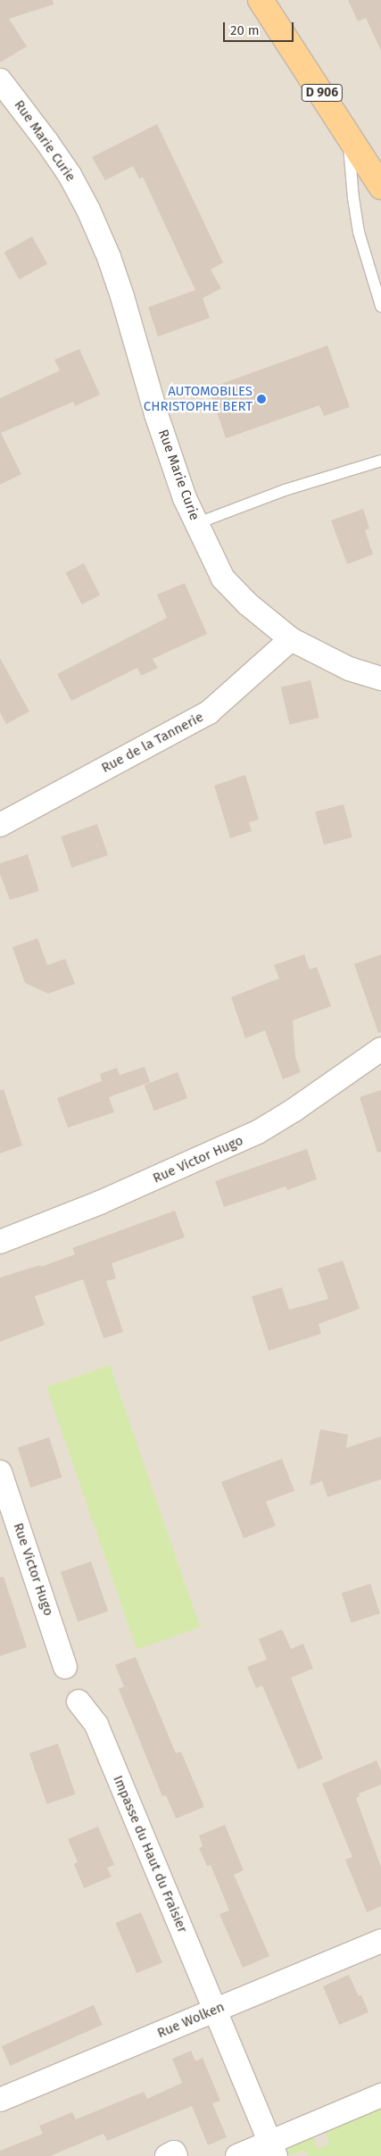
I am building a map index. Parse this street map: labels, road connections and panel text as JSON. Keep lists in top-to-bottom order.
{
  "streets": {
    "main road": ["D 906"],
    "street": [
      "Rue Marie Curie",
      "Rue de la Tannerie",
      "Rue Victor Hugo",
      "Impasse du Haut du Fraisier",
      "Rue Wolken"
    ]
  },
  "crossings": [
    ["Rue Marie Curie", "Rue de la Tannerie"],
    ["Impasse du Haut du Fraisier", "Rue Wolken"]
  ],
  "places": ["AUTOMOBILES CHRISTOPHE BERT"],
  "scale_bar": "20 m"
}
